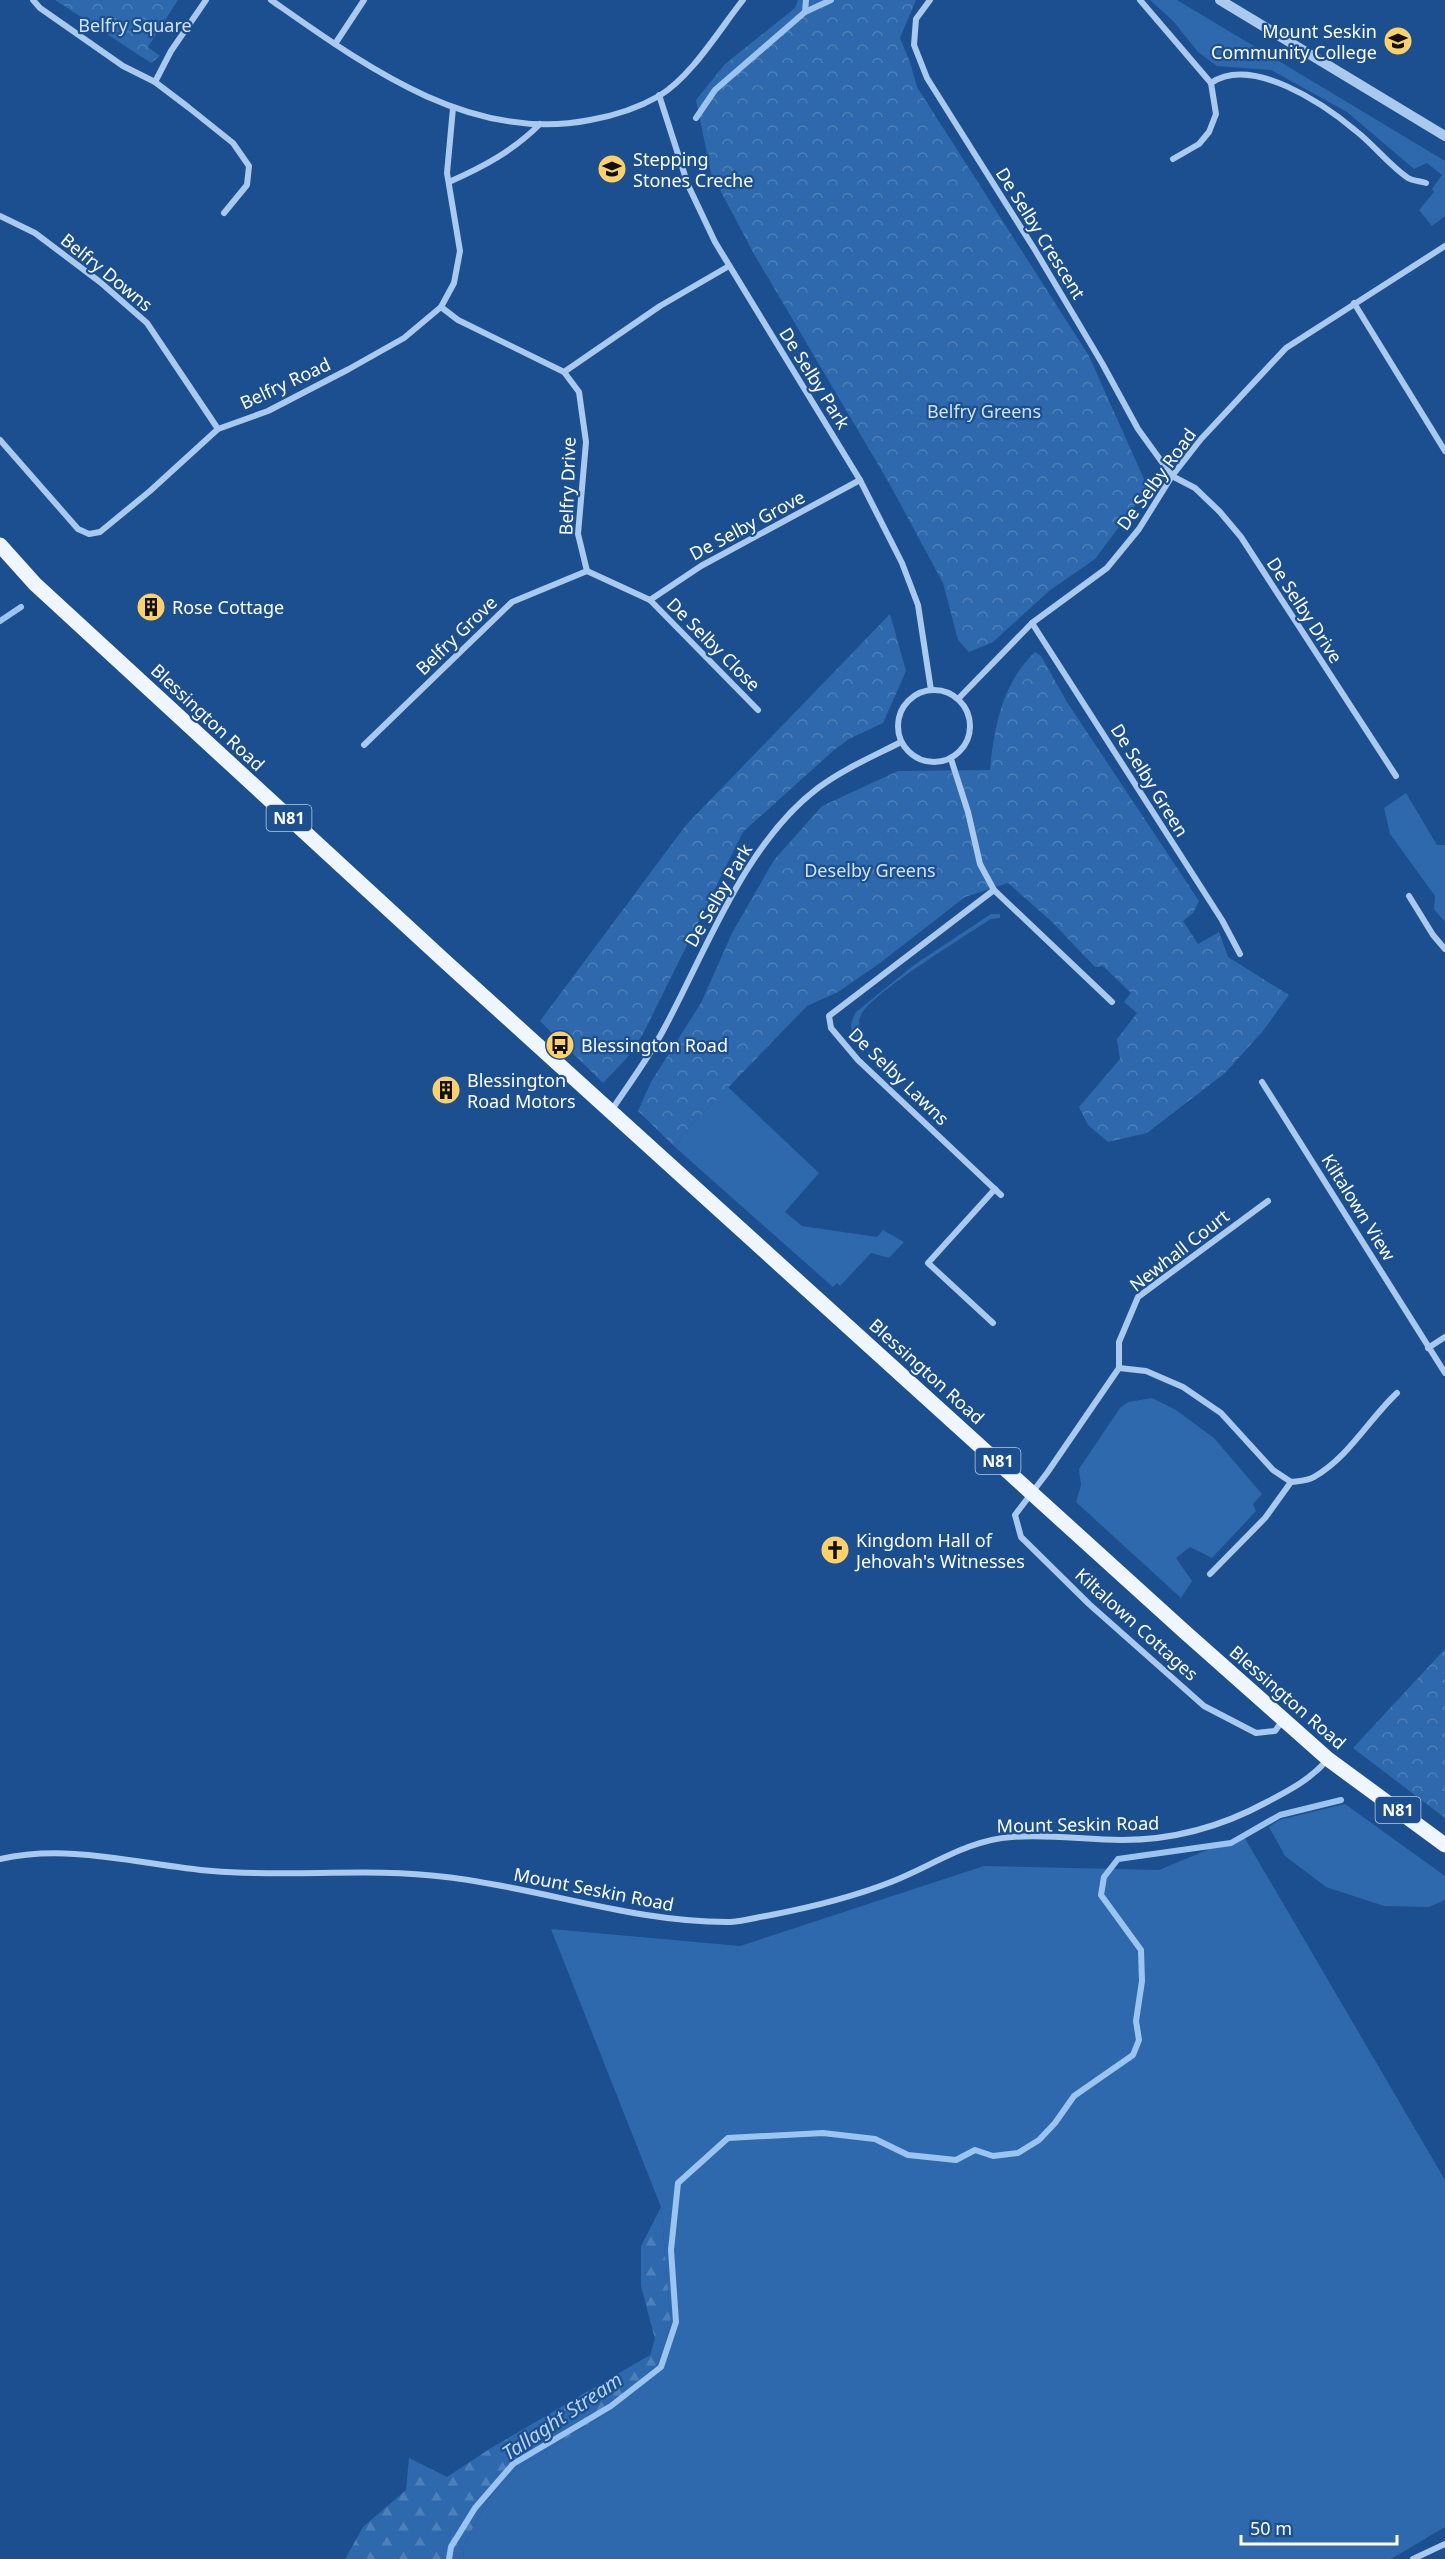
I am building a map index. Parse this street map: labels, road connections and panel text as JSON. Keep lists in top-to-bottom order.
{
  "streets": {
    "main road": ["Blessington Road", "N81"],
    "street": [
      "De Selby Crescent",
      "Belfry Downs",
      "De Selby Park",
      "Belfry Road",
      "De Selby Road",
      "Belfry Drive",
      "De Selby Grove",
      "De Selby Drive",
      "Belfry Grove",
      "De Selby Close",
      "De Selby Green",
      "De Selby Lawns",
      "Kiltalown View",
      "Newhall Court",
      "Kiltalown Cottages",
      "Mount Seskin Road"
    ]
  },
  "crossings": [
    ["De Selby Crescent", "De Selby Road"],
    ["De Selby Crescent", "De Selby Drive"],
    ["Belfry Downs", "Belfry Road"],
    ["De Selby Park", "De Selby Road"],
    ["De Selby Park", "De Selby Grove"],
    ["De Selby Park", "Blessington Road"],
    ["De Selby Road", "De Selby Drive"],
    ["De Selby Road", "De Selby Green"],
    ["Belfry Drive", "Belfry Grove"],
    ["De Selby Grove", "De Selby Close"],
    ["Blessington Road", "Kiltalown Cottages"],
    ["Blessington Road", "Mount Seskin Road"]
  ],
  "water": ["Tallaght Stream"],
  "parks": ["Belfry Square", "Belfry Greens", "Deselby Greens"],
  "places": {
    "school or university": ["Mount Seskin Community College", "Stepping Stones Creche"],
    "building": ["Rose Cottage", "Blessington Road Motors"],
    "bus stop": ["Blessington Road"],
    "church": ["Kingdom Hall of Jehovah's Witnesses"]
  },
  "scale_bar": "50 m"
}
